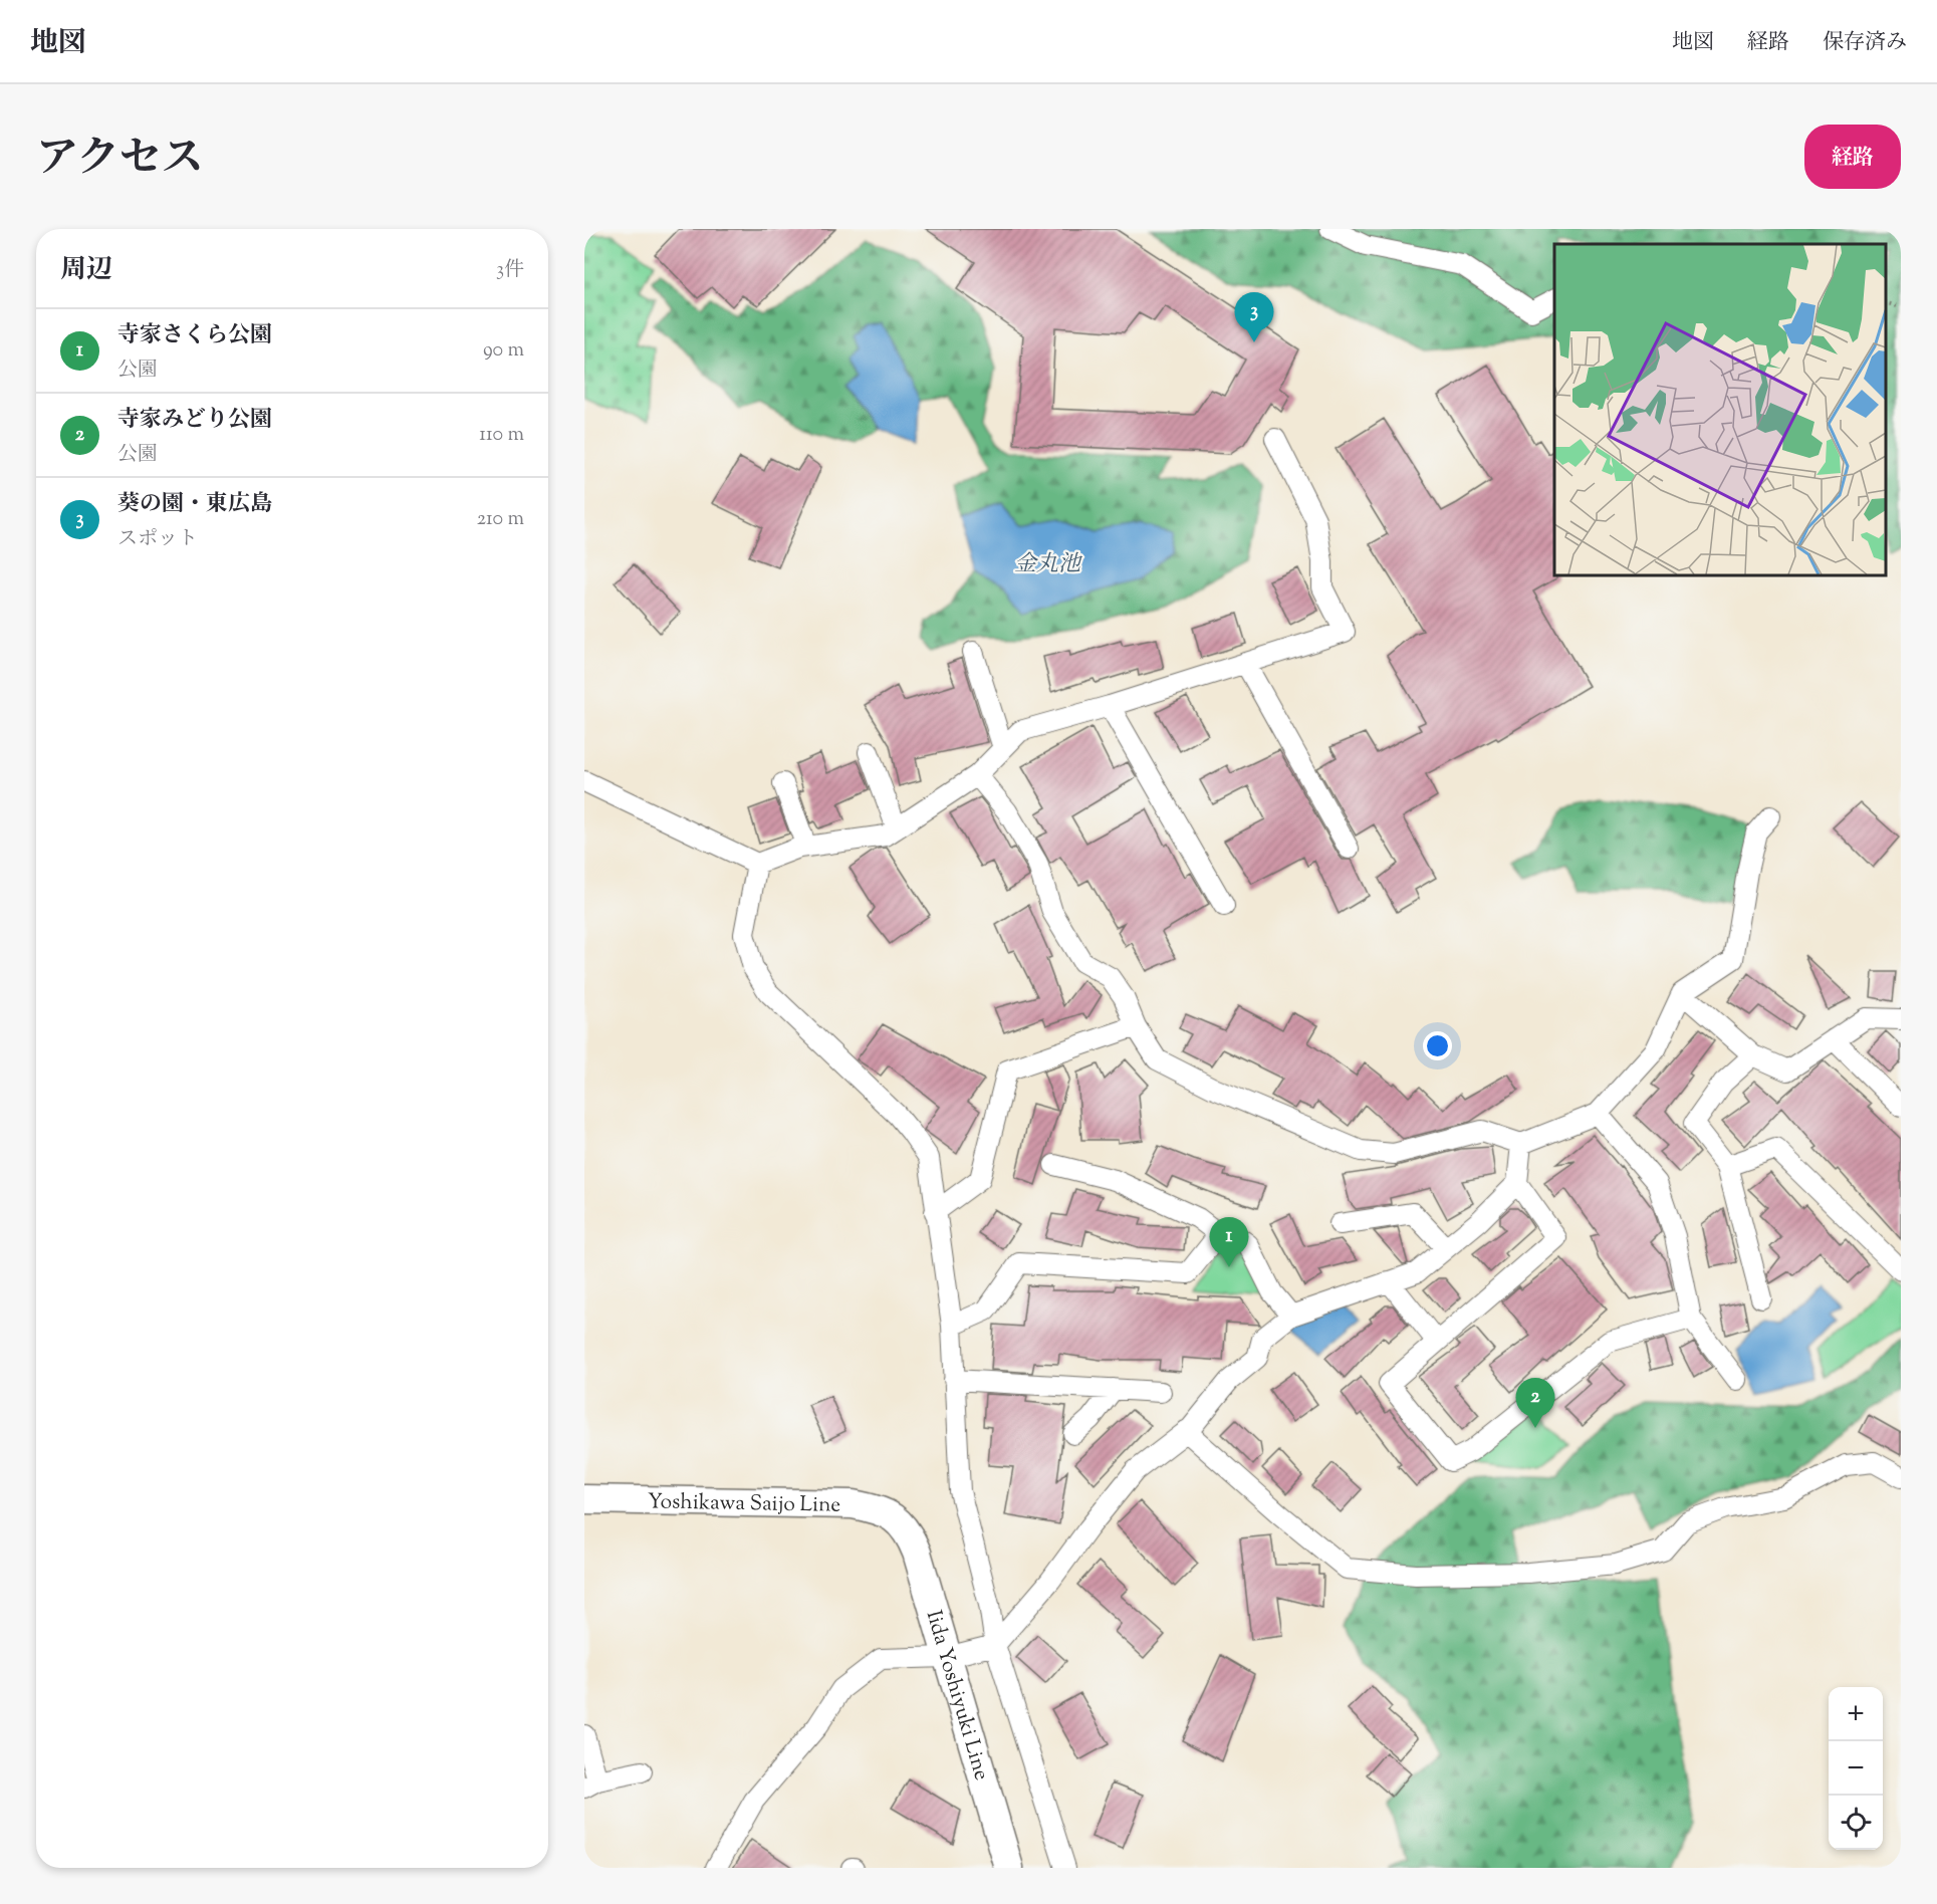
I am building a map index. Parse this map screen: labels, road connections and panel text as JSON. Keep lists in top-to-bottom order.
{
  "streets": {
    "main road": ["Yoshikawa Saijo Line", "Iida Yoshiyuki Line"]
  },
  "crossings": [
    ["Yoshikawa Saijo Line", "Iida Yoshiyuki Line"]
  ],
  "water": ["金丸池"],
  "page": {
    "header": "地図",
    "nav": ["地図", "経路", "保存済み"],
    "title": "アクセス",
    "buttons": "経路",
    "heading": ["周辺", "3件"],
    "pins": ["3", "1", "2"],
    "list": [
      {
        "mark": "1",
        "name": "寺家さくら公園",
        "note": "公園",
        "value": "90 m"
      },
      {
        "mark": "2",
        "name": "寺家みどり公園",
        "note": "公園",
        "value": "110 m"
      },
      {
        "mark": "3",
        "name": "葵の園・東広島",
        "note": "スポット",
        "value": "210 m"
      }
    ],
    "map_buttons": ["+", "−"]
  }
}
